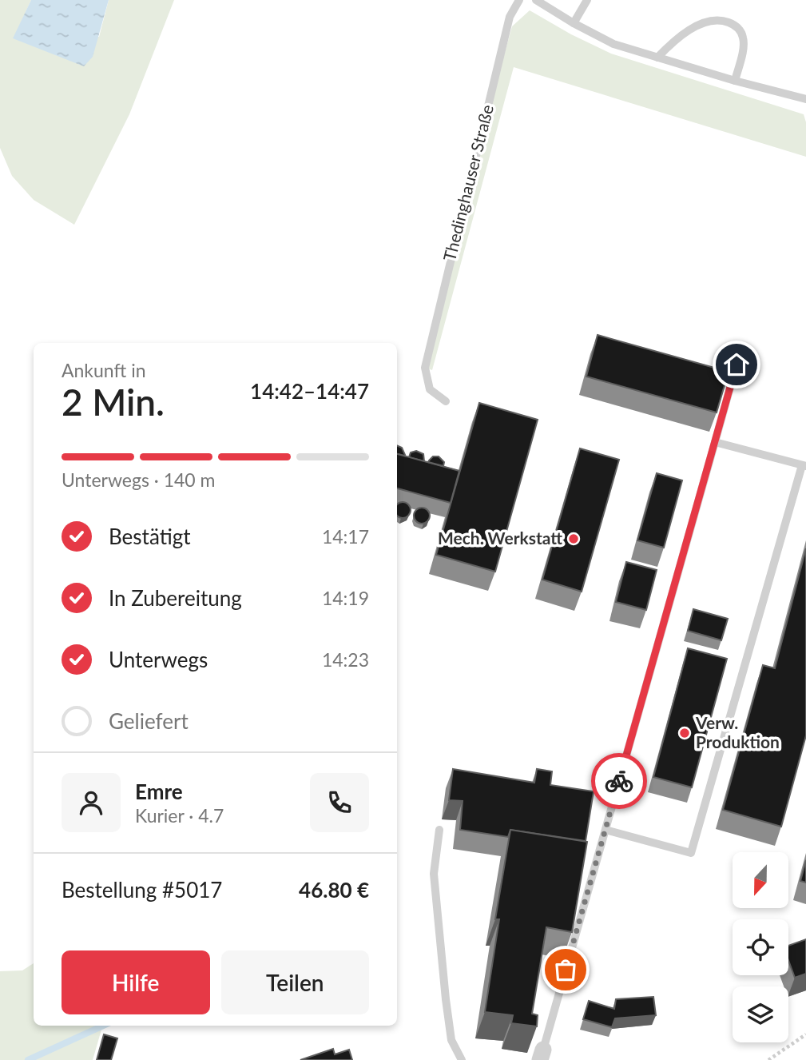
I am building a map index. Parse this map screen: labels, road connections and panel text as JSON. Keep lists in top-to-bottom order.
{
  "streets": {
    "lane": ["Thedinghauser Straße"]
  },
  "places": ["Mech. Werkstatt", "Verw. Produktion"],
  "north": "bottom",
  "page": {
    "heading": ["2 Min.", "Ankunft in", "14:42–14:47"],
    "panel": [
      "Emre",
      "Kurier · 4.7",
      "Bestellung #5017",
      "46.80 €"
    ],
    "bar": "Unterwegs · 140 m",
    "list": [
      ["Bestätigt", "14:17"],
      ["In Zubereitung", "14:19"],
      ["Unterwegs", "14:23"],
      "Geliefert"
    ],
    "buttons": ["Hilfe", "Teilen"]
  }
}
